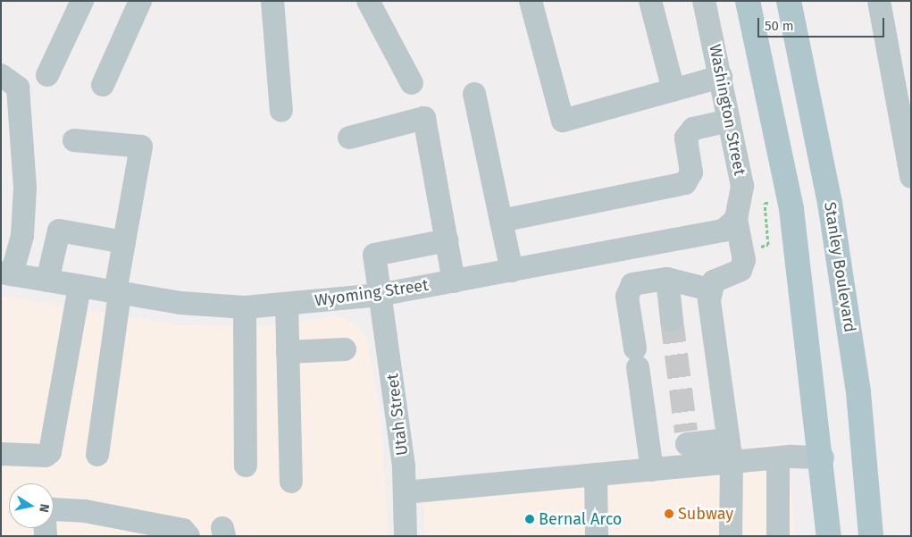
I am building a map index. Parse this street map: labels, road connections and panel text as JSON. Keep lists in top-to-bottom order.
{
  "streets": {
    "main road": ["Stanley Boulevard"],
    "street": ["Washington Street", "Wyoming Street", "Utah Street"]
  },
  "crossings": [
    ["Washington Street", "Wyoming Street"],
    ["Wyoming Street", "Utah Street"]
  ],
  "places": ["Subway", "Bernal Arco"],
  "scale_bar": "50 m",
  "north": "right"
}
